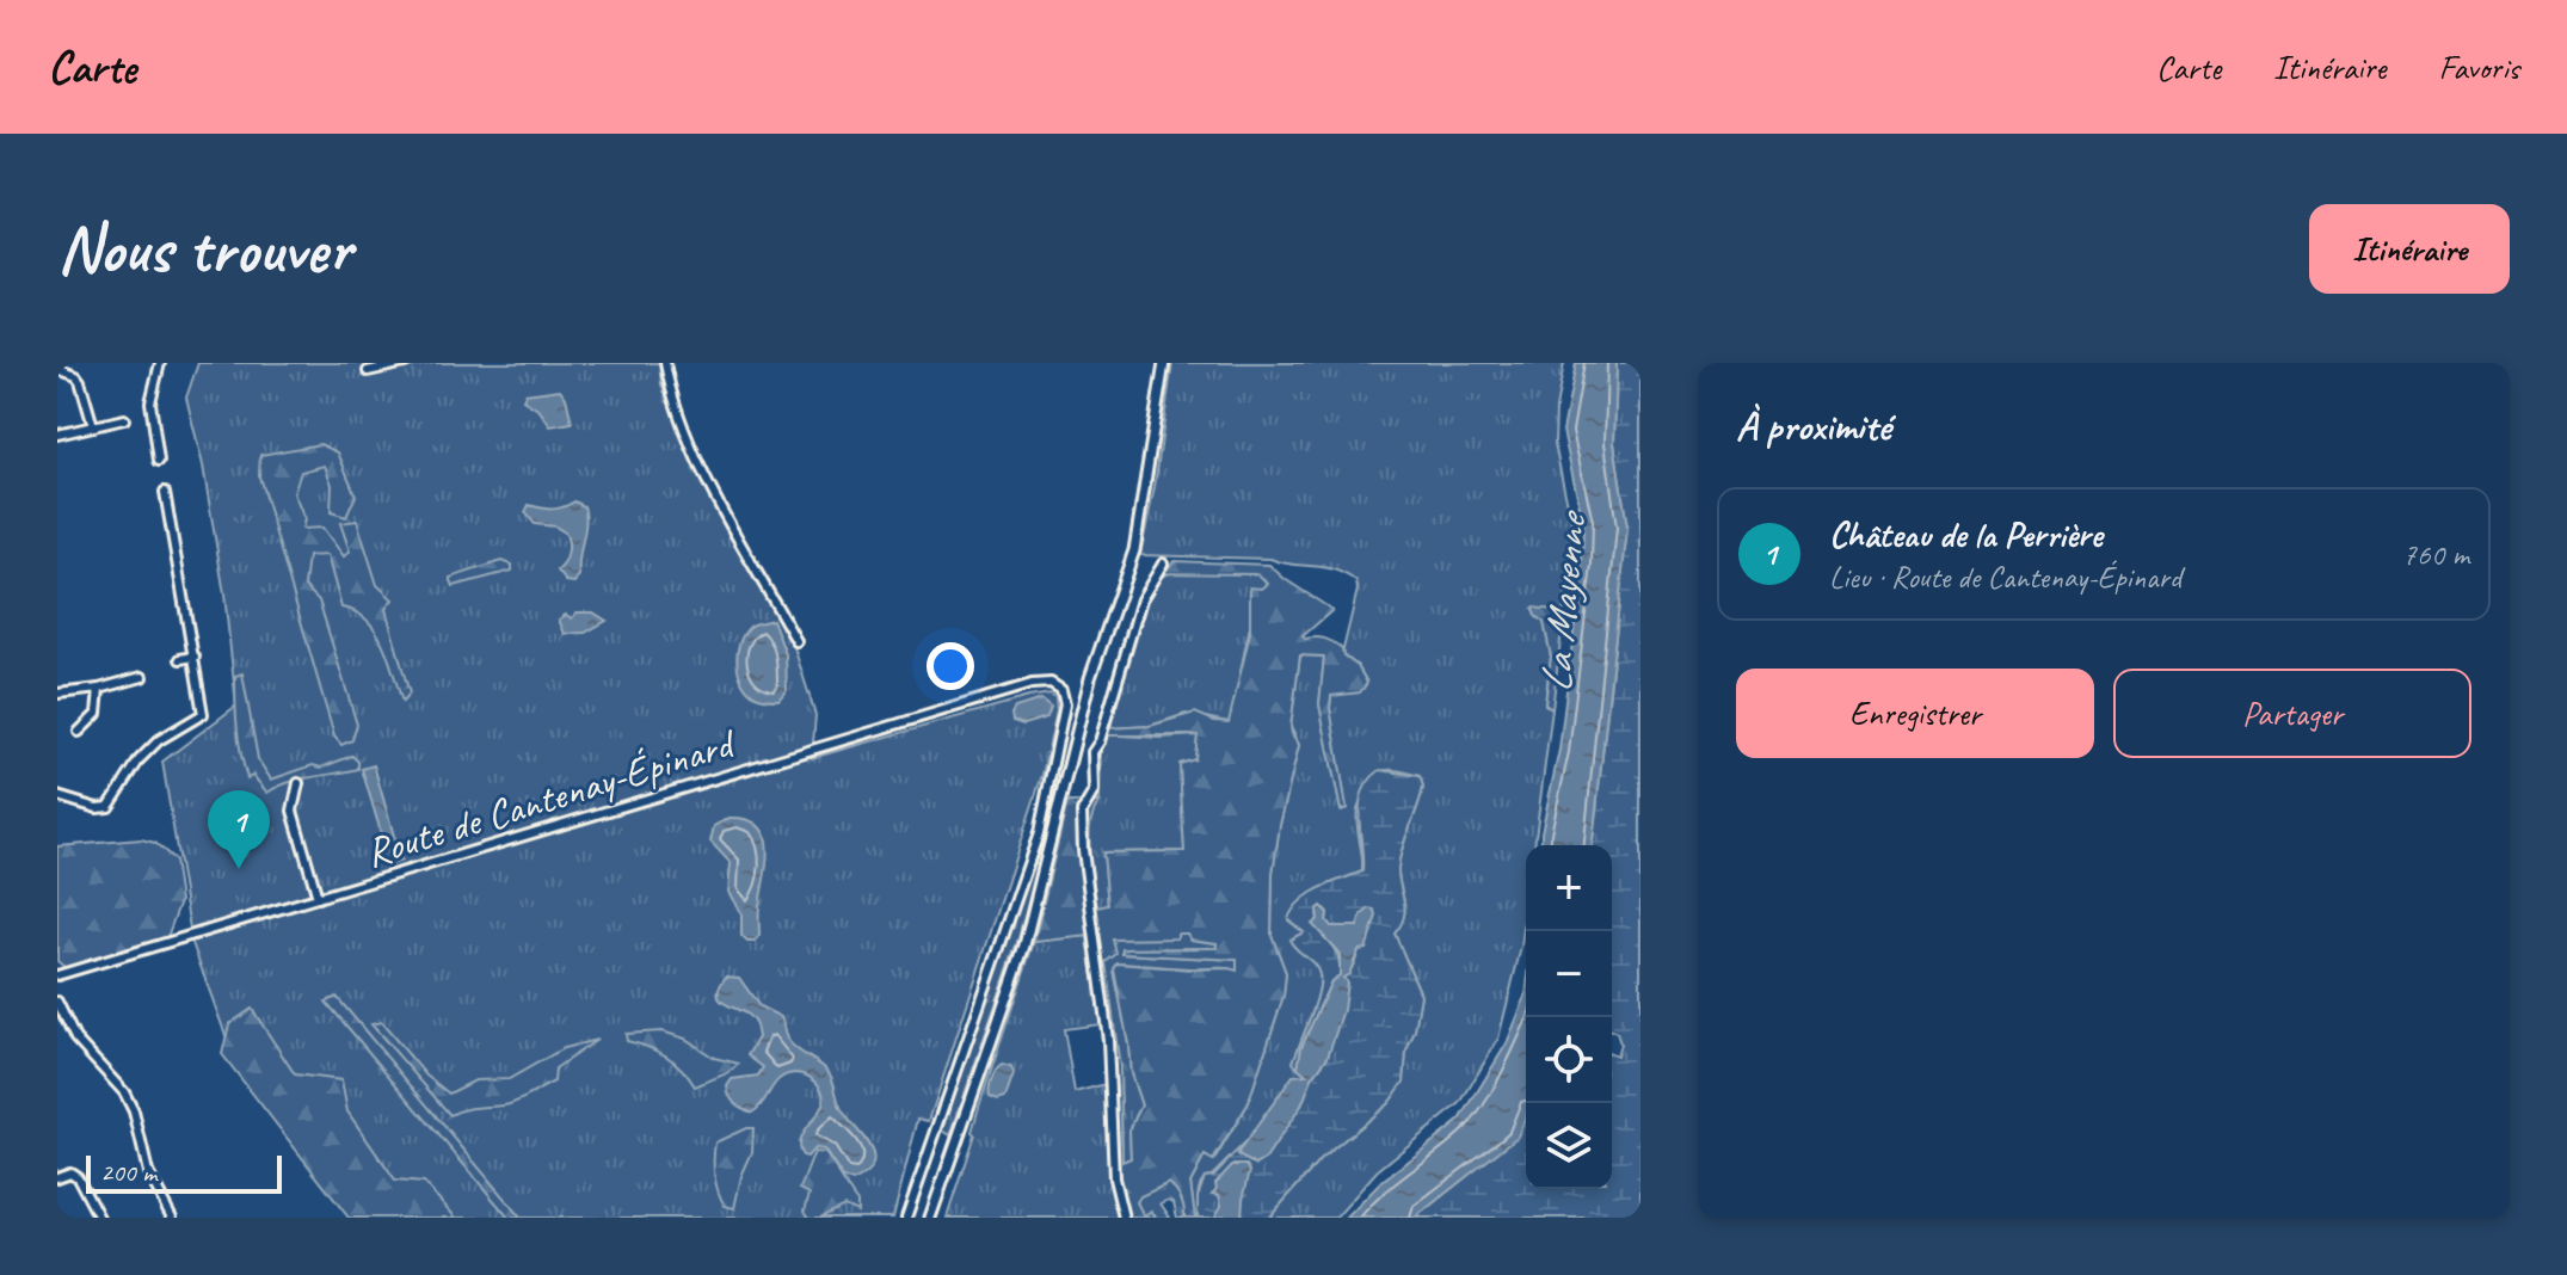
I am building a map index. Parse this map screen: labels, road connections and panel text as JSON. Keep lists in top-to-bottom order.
{
  "streets": {
    "street": ["Route de Cantenay-Épinard"]
  },
  "water": ["La Mayenne"],
  "scale_bar": "200 m",
  "page": {
    "header": "Carte",
    "nav": ["Carte", "Itinéraire", "Favoris"],
    "buttons": [
      "Itinéraire",
      ["Enregistrer", "Partager"]
    ],
    "title": "Nous trouver",
    "heading": "À proximité",
    "list": [
      {
        "mark": "1",
        "name": "Château de la Perrière",
        "note": "Lieu · Route de Cantenay-Épinard",
        "value": "760 m"
      }
    ],
    "pins": "1",
    "map_buttons": ["+", "−"],
    "scale": "200 m"
  }
}
